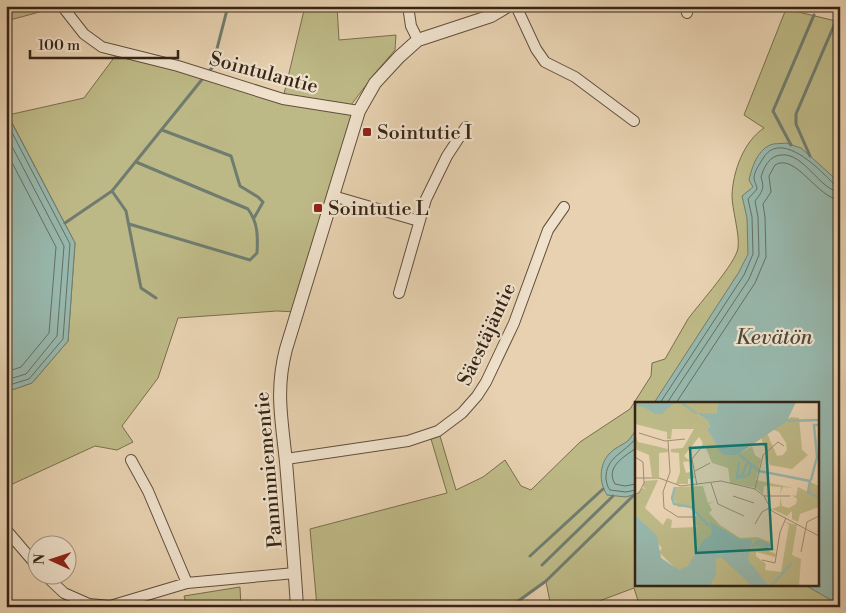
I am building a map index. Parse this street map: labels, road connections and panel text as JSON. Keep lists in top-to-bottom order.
{
  "streets": {
    "street": ["Sointulantie", "Säestäjäntie", "Panninniementie"]
  },
  "crossings": [
    ["Sointulantie", "Panninniementie"],
    ["Säestäjäntie", "Panninniementie"]
  ],
  "water": ["Kevätön"],
  "places": {
    "transit": ["Sointutie I", "Sointutie L"]
  },
  "scale_bar": "100 m",
  "north": "left"
}
